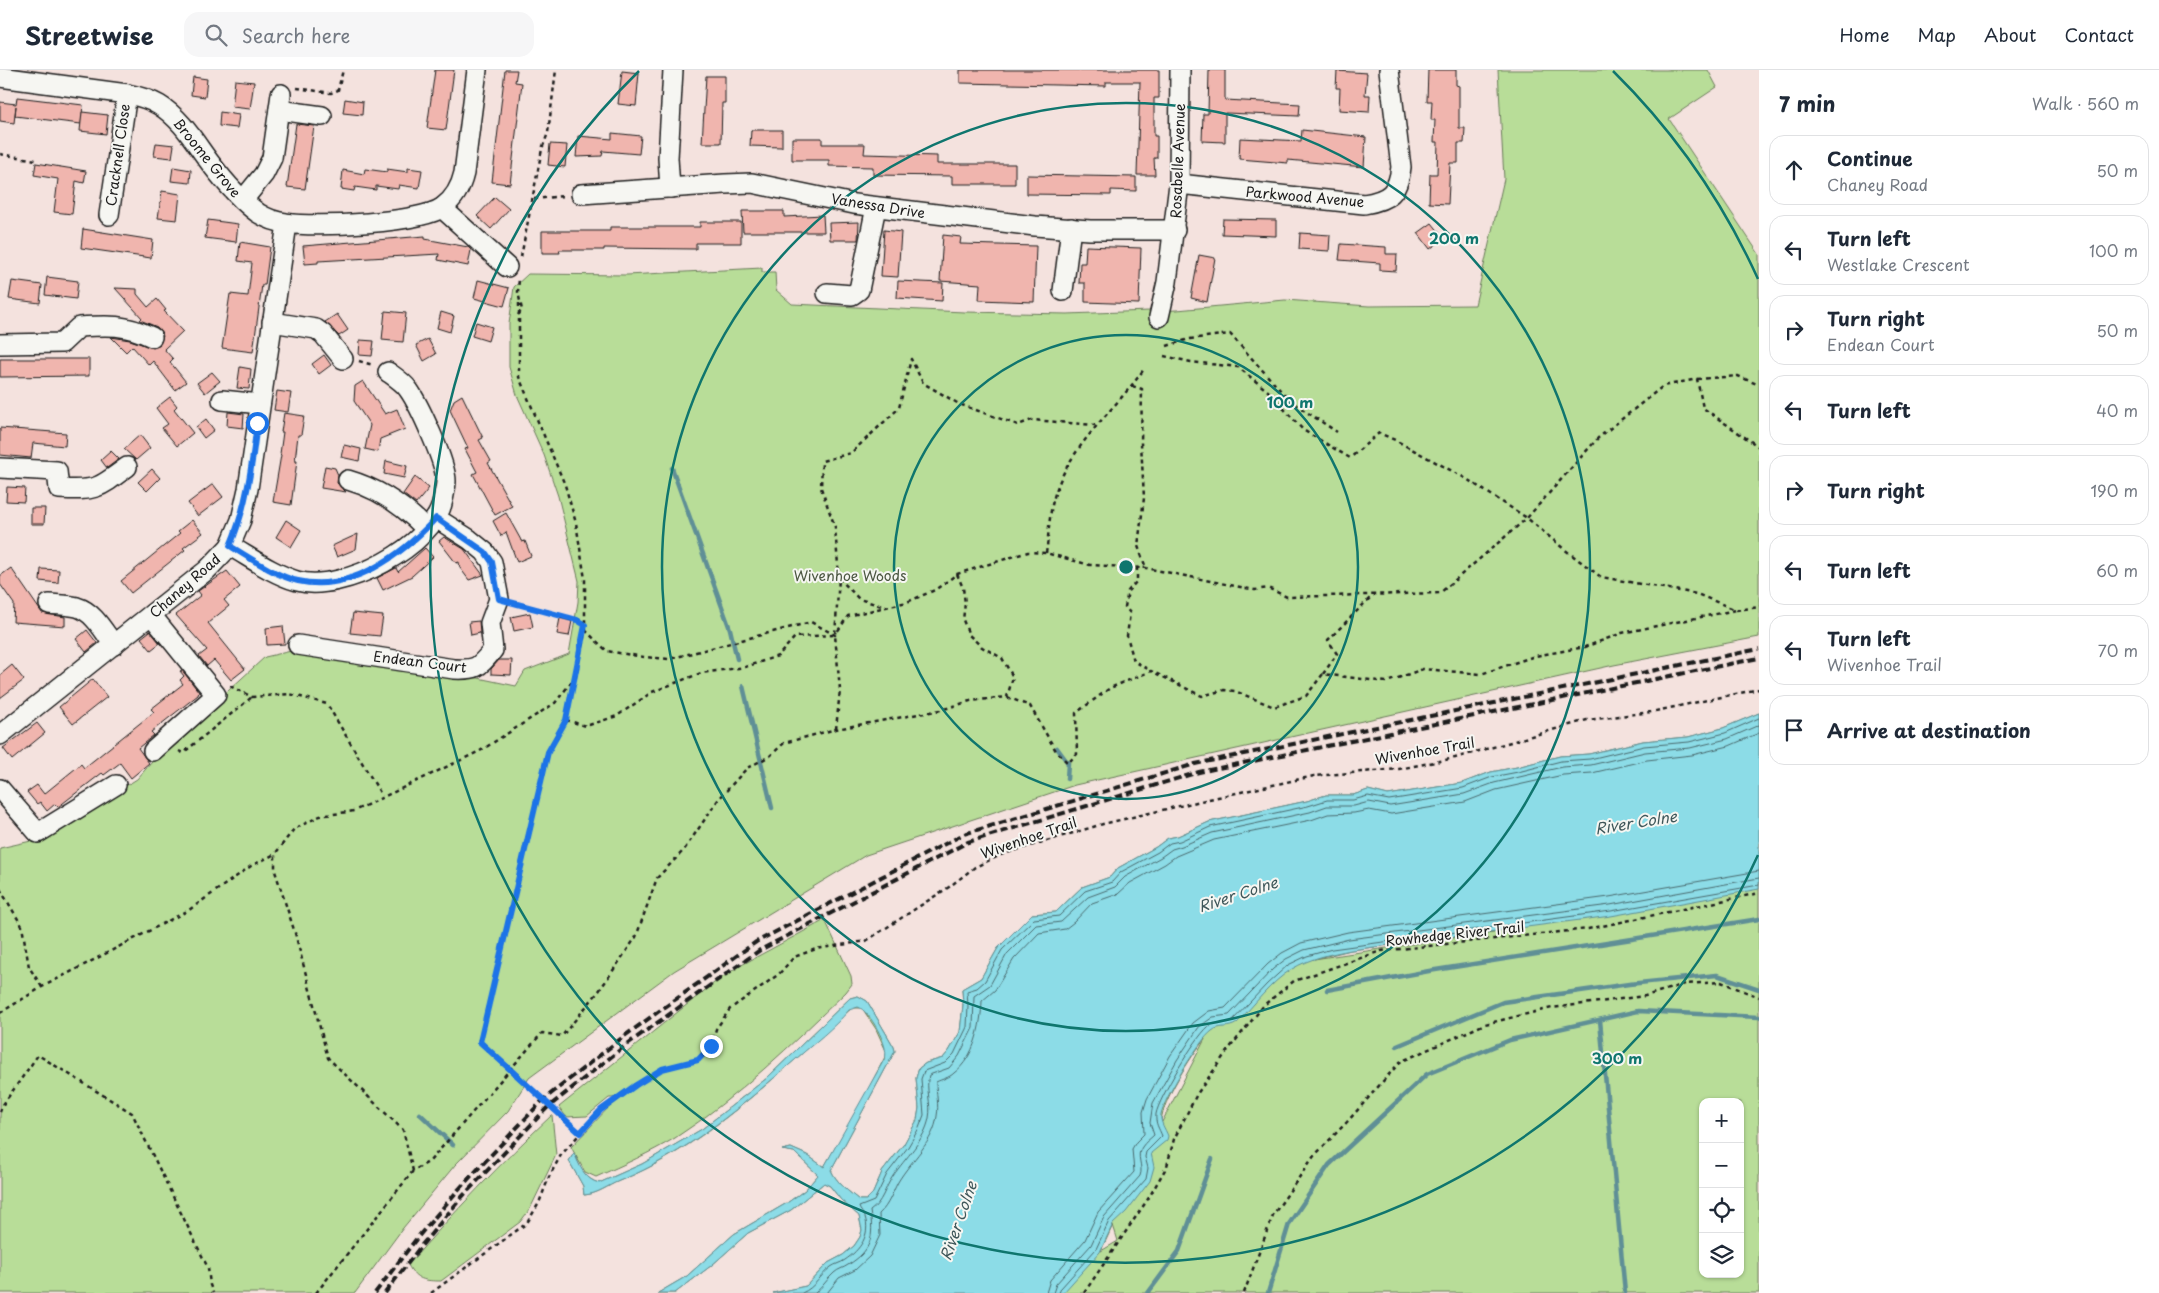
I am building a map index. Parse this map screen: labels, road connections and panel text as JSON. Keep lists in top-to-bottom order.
{
  "streets": {
    "street": [
      "Cracknell Close",
      "Broome Grove",
      "Rosabelle Avenue",
      "Parkwood Avenue",
      "Vanessa Drive",
      "Chaney Road",
      "Endean Court"
    ],
    "path": ["Wivenhoe Trail", "Rowhedge River Trail"]
  },
  "crossings": [
    ["Cracknell Close", "Broome Grove"],
    ["Broome Grove", "Chaney Road"],
    ["Rosabelle Avenue", "Parkwood Avenue"],
    ["Rosabelle Avenue", "Vanessa Drive"]
  ],
  "water": ["River Colne"],
  "parks": ["Wivenhoe Woods"],
  "page": {
    "header": "Streetwise",
    "search": "Search here",
    "nav": [
      "Home",
      "Map",
      "About",
      "Contact"
    ],
    "heading": ["7 min", "Walk · 560 m"],
    "list": [
      ["Continue", "Chaney Road", "50 m"],
      ["Turn left", "Westlake Crescent", "100 m"],
      ["Turn right", "Endean Court", "50 m"],
      ["Turn left", "40 m"],
      ["Turn right", "190 m"],
      ["Turn left", "60 m"],
      ["Turn left", "Wivenhoe Trail", "70 m"],
      "Arrive at destination"
    ],
    "map_buttons": ["+", "−"]
  },
  "rings": ["200 m", "100 m", "300 m"]
}
